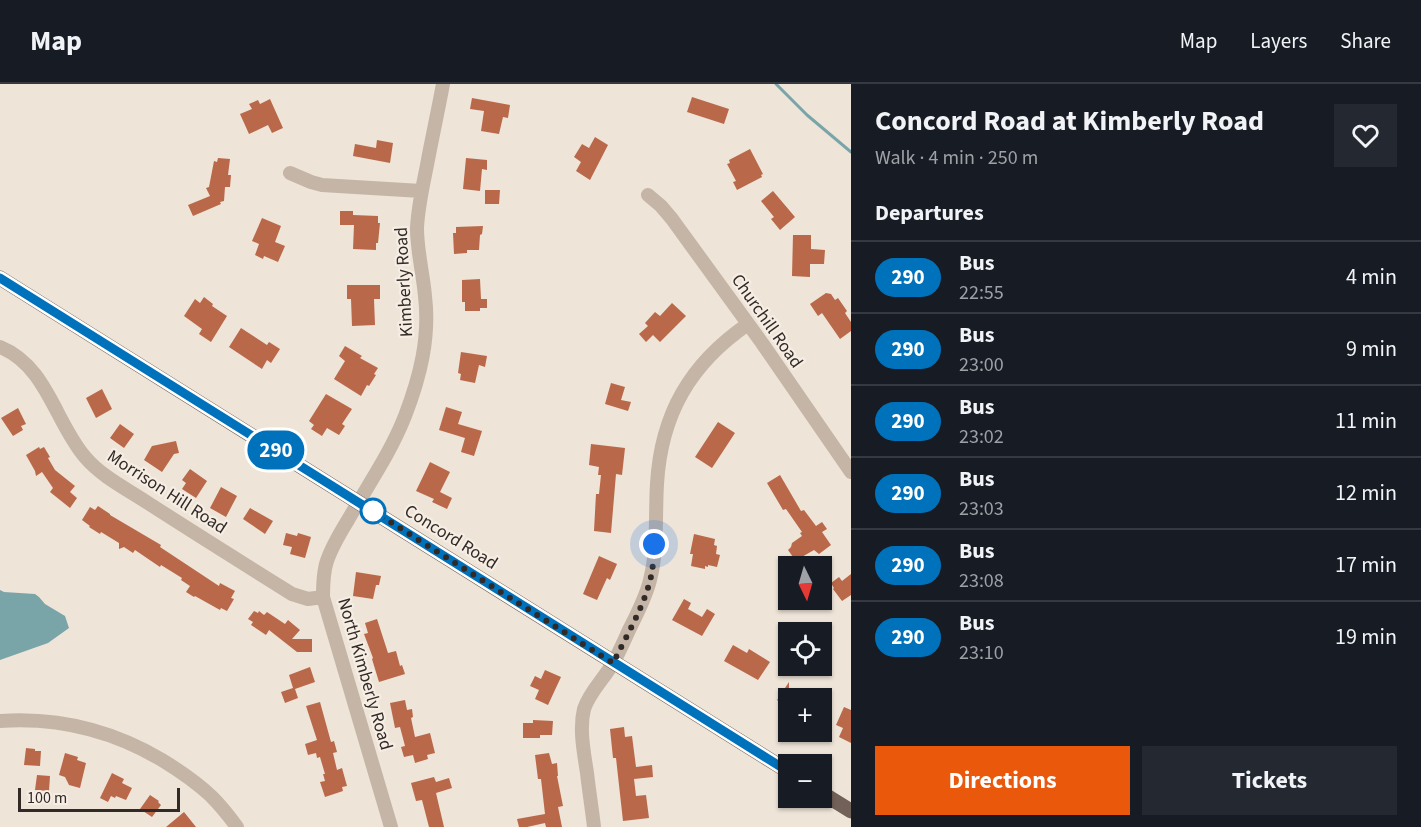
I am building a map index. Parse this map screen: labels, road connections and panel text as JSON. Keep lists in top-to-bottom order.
{
  "streets": {
    "main road": ["Concord Road"],
    "street": [
      "Kimberly Road",
      "Churchill Road",
      "Morrison Hill Road",
      "North Kimberly Road"
    ]
  },
  "crossings": [
    ["Kimberly Road", "Concord Road"],
    ["Kimberly Road", "North Kimberly Road"],
    ["Morrison Hill Road", "North Kimberly Road"],
    ["Concord Road", "North Kimberly Road"]
  ],
  "lines": ["bus line 290"],
  "scale_bar": "100 m",
  "north": "bottom",
  "page": {
    "header": "Map",
    "nav": ["Map", "Layers", "Share"],
    "on_map": "290",
    "heading": [
      ["Concord Road at Kimberly Road", "Walk · 4 min · 250 m"],
      "Departures"
    ],
    "list": [
      {
        "mark": "290",
        "name": "Bus",
        "note": "22:55",
        "value": "4 min"
      },
      {
        "mark": "290",
        "name": "Bus",
        "note": "23:00",
        "value": "9 min"
      },
      {
        "mark": "290",
        "name": "Bus",
        "note": "23:02",
        "value": "11 min"
      },
      {
        "mark": "290",
        "name": "Bus",
        "note": "23:03",
        "value": "12 min"
      },
      {
        "mark": "290",
        "name": "Bus",
        "note": "23:08",
        "value": "17 min"
      },
      {
        "mark": "290",
        "name": "Bus",
        "note": "23:10",
        "value": "19 min"
      }
    ],
    "map_buttons": ["+", "−"],
    "buttons": ["Directions", "Tickets"],
    "scale": "100 m"
  }
}
